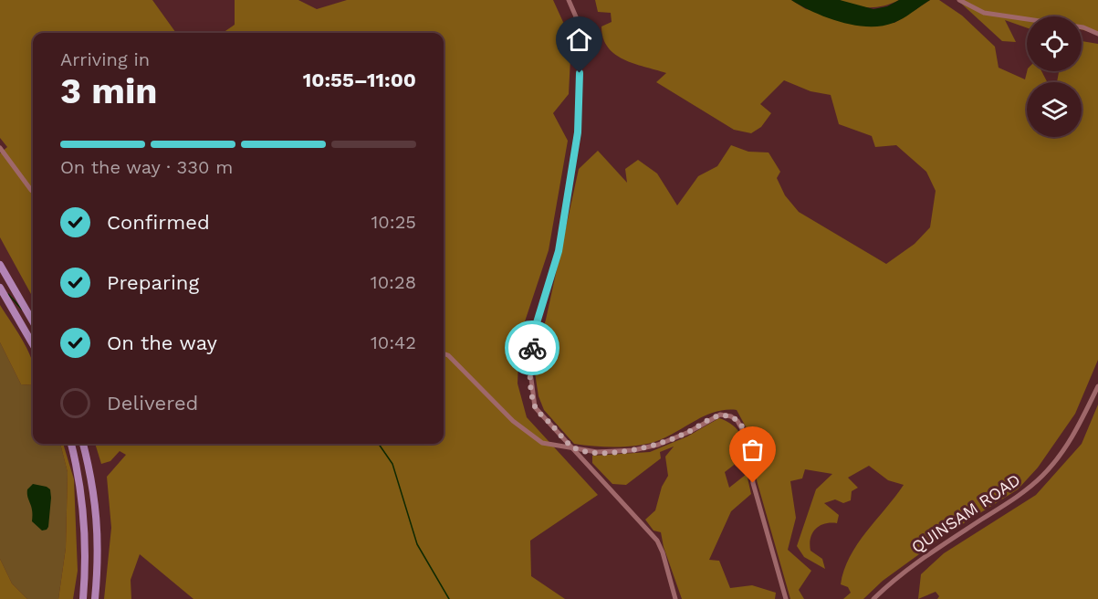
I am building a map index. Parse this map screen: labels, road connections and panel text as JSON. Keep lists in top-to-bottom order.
{
  "streets": {
    "street": ["QUINSAM ROAD"]
  },
  "page": {
    "heading": ["3 min", "Arriving in", "10:55–11:00"],
    "bar": "On the way · 330 m",
    "list": [
      ["Confirmed", "10:25"],
      ["Preparing", "10:28"],
      ["On the way", "10:42"],
      "Delivered"
    ]
  }
}
